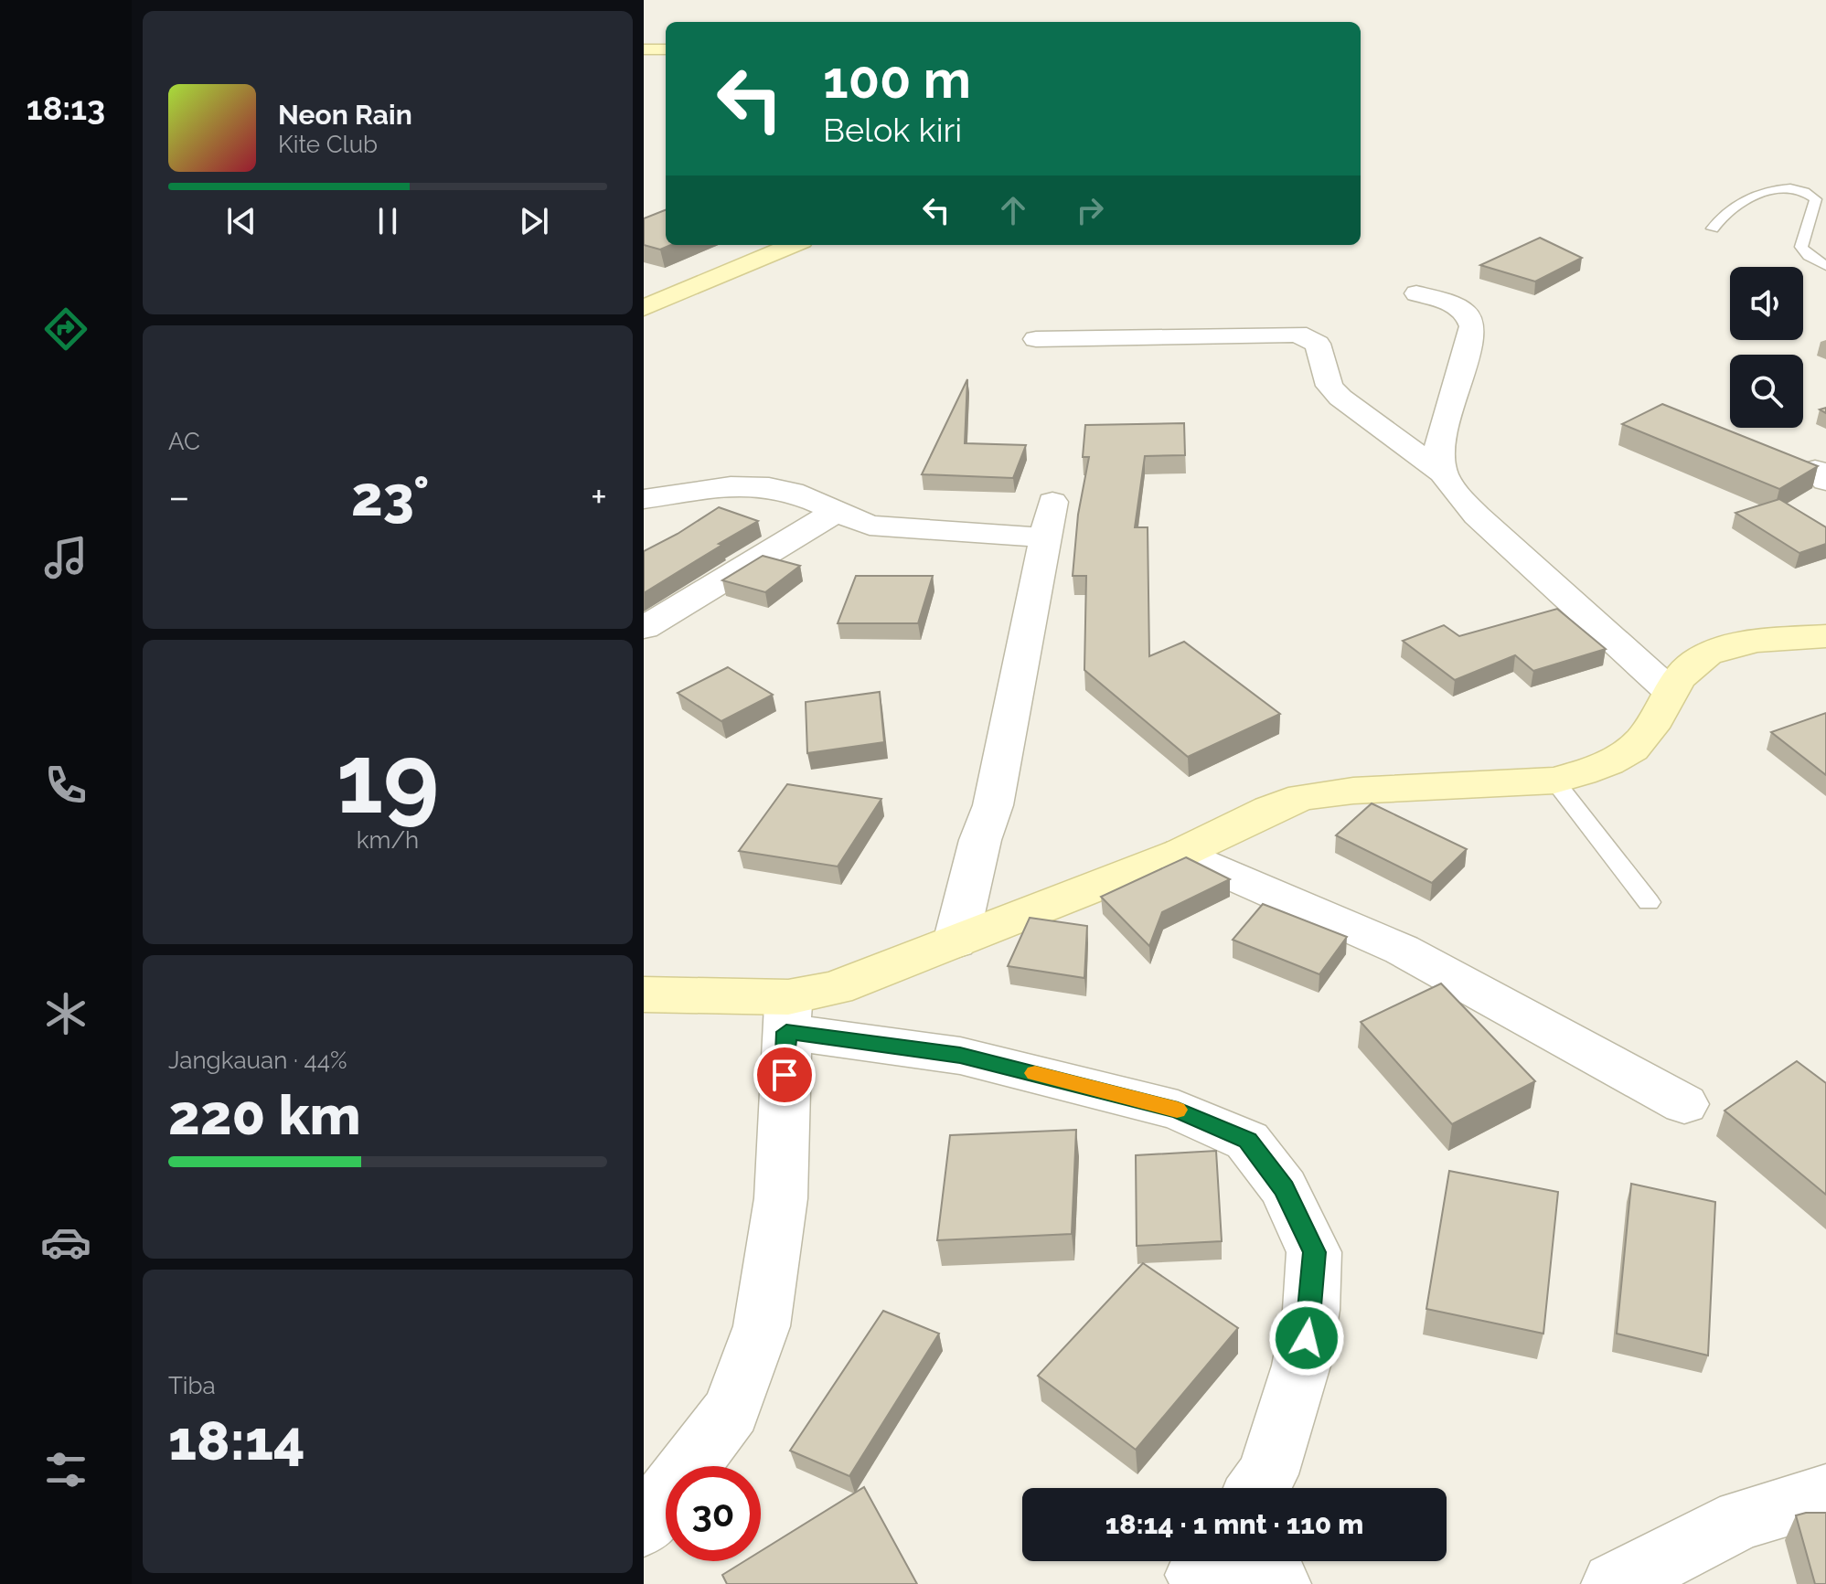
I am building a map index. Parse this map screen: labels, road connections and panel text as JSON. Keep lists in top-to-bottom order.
{
  "page": {
    "tabs": "18:13",
    "turn": ["100 m", "Belok kiri"],
    "song": ["Neon Rain", "Kite Club"],
    "tile": [
      "AC",
      ["19", "km/h"],
      ["Jangkauan · 44%", "220 km"],
      ["Tiba", "18:14"]
    ],
    "heat": ["−", "23°", "+"],
    "limit": "30",
    "trip": "18:14 · 1 mnt · 110 m"
  }
}
